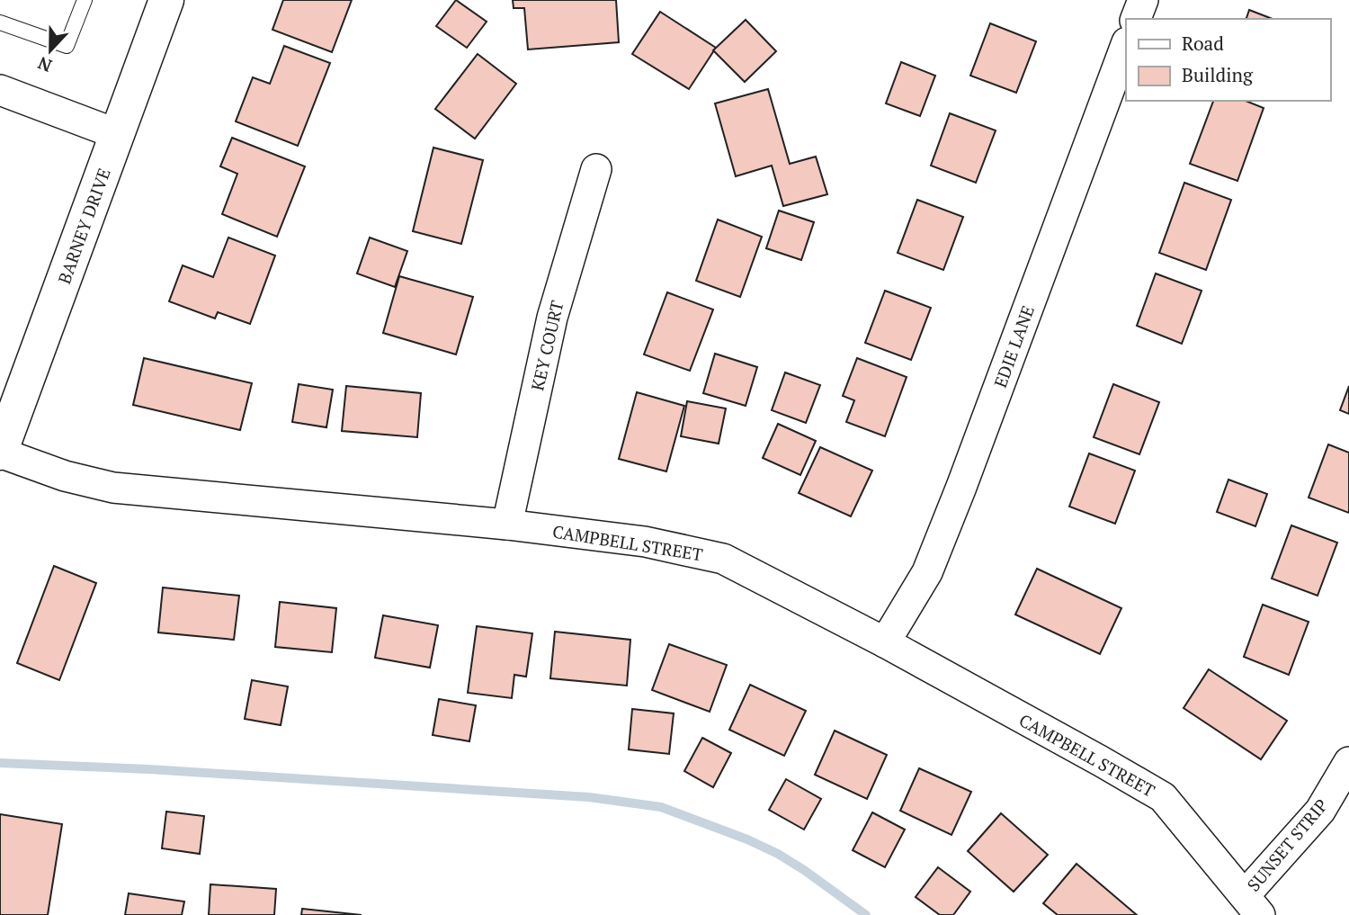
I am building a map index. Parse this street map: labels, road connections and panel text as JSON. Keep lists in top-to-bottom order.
{
  "streets": {
    "street": [
      "BARNEY DRIVE",
      "KEY COURT",
      "EDIE LANE",
      "CAMPBELL STREET",
      "SUNSET STRIP"
    ]
  },
  "crossings": [
    ["BARNEY DRIVE", "CAMPBELL STREET"],
    ["KEY COURT", "CAMPBELL STREET"],
    ["EDIE LANE", "CAMPBELL STREET"],
    ["CAMPBELL STREET", "SUNSET STRIP"]
  ],
  "legend": ["Road", "Building"],
  "north": "bottom"
}
